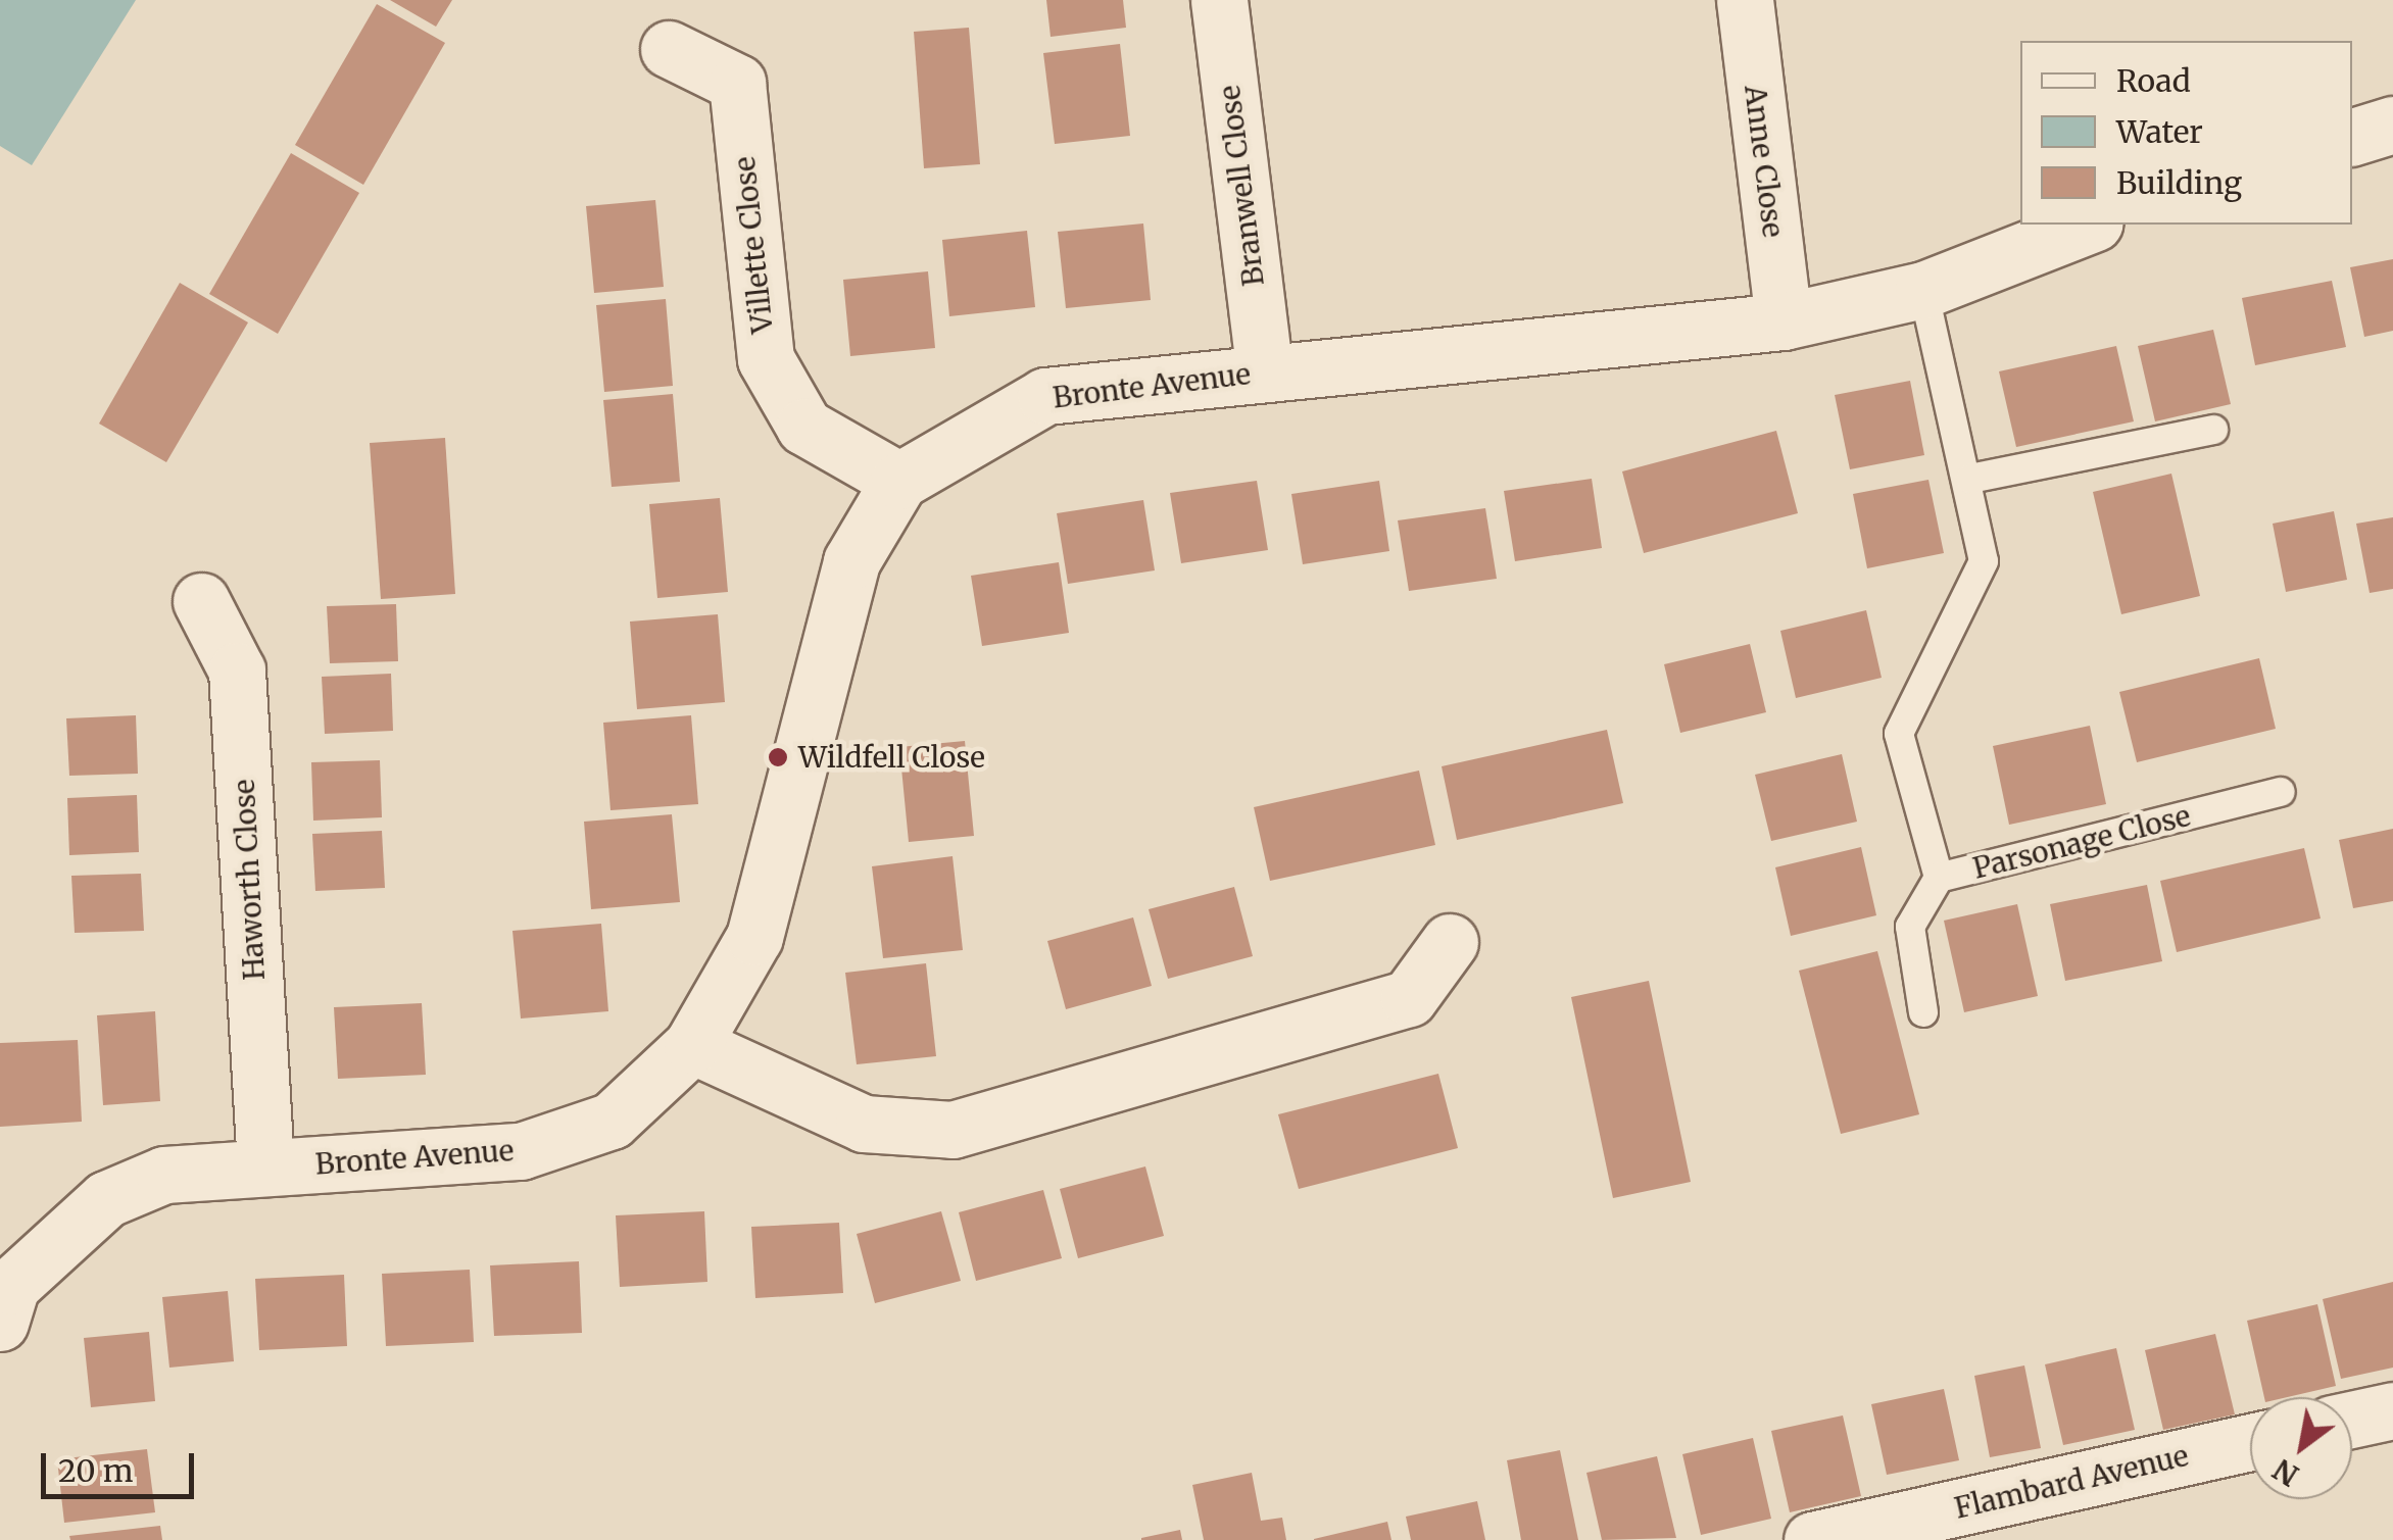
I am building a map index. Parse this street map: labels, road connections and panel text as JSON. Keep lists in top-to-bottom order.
{
  "streets": {
    "street": [
      "Anne Close",
      "Branwell Close",
      "Villette Close",
      "Bronte Avenue",
      "Haworth Close",
      "Flambard Avenue"
    ],
    "lane": ["Parsonage Close"]
  },
  "crossings": [
    ["Anne Close", "Bronte Avenue"],
    ["Branwell Close", "Bronte Avenue"],
    ["Villette Close", "Bronte Avenue"],
    ["Bronte Avenue", "Parsonage Close"],
    ["Bronte Avenue", "Haworth Close"]
  ],
  "places": ["Wildfell Close"],
  "legend": ["Road", "Water", "Building"],
  "scale_bar": "20 m",
  "north": "bottom left"
}
